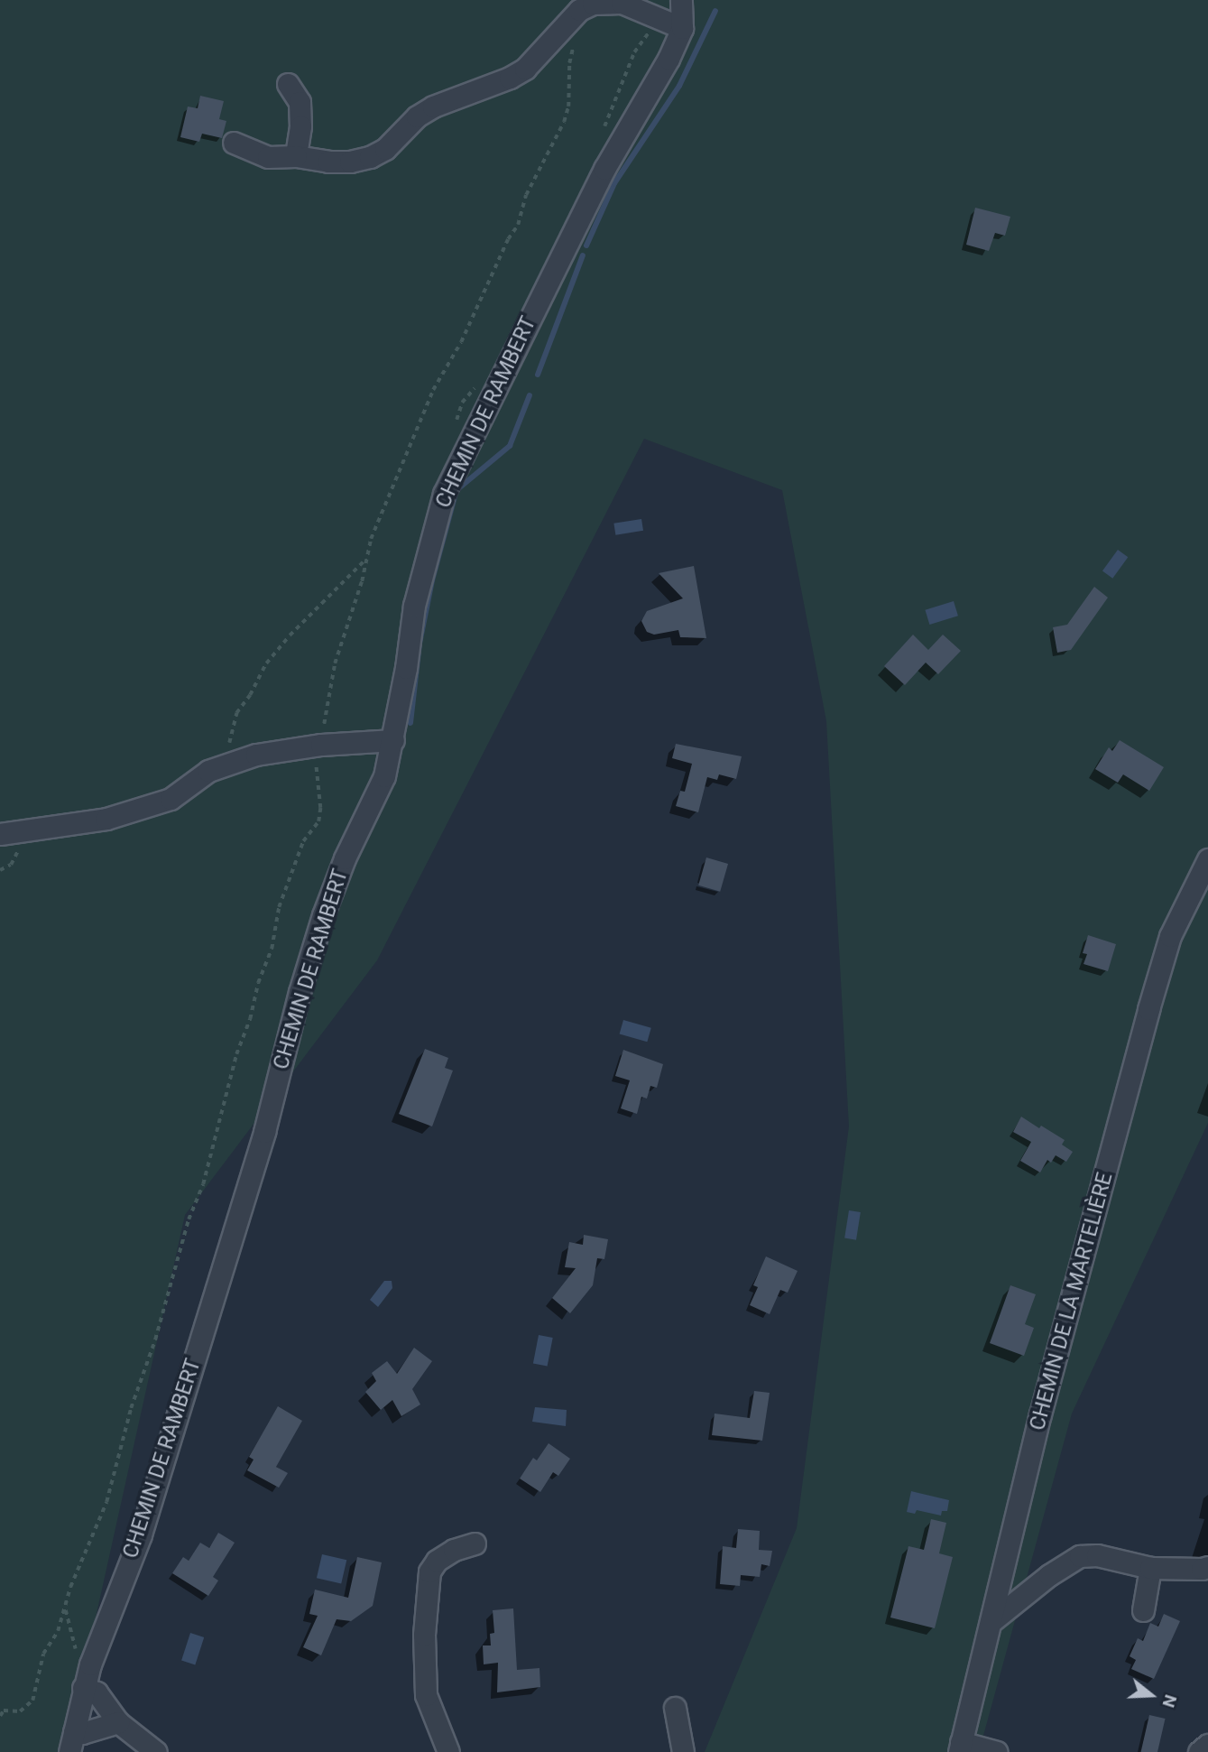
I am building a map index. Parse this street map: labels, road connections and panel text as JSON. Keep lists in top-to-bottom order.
{
  "streets": {
    "street": ["CHEMIN DE RAMBERT", "CHEMIN DE LA MARTELIÈRE"]
  },
  "north": "right"
}
